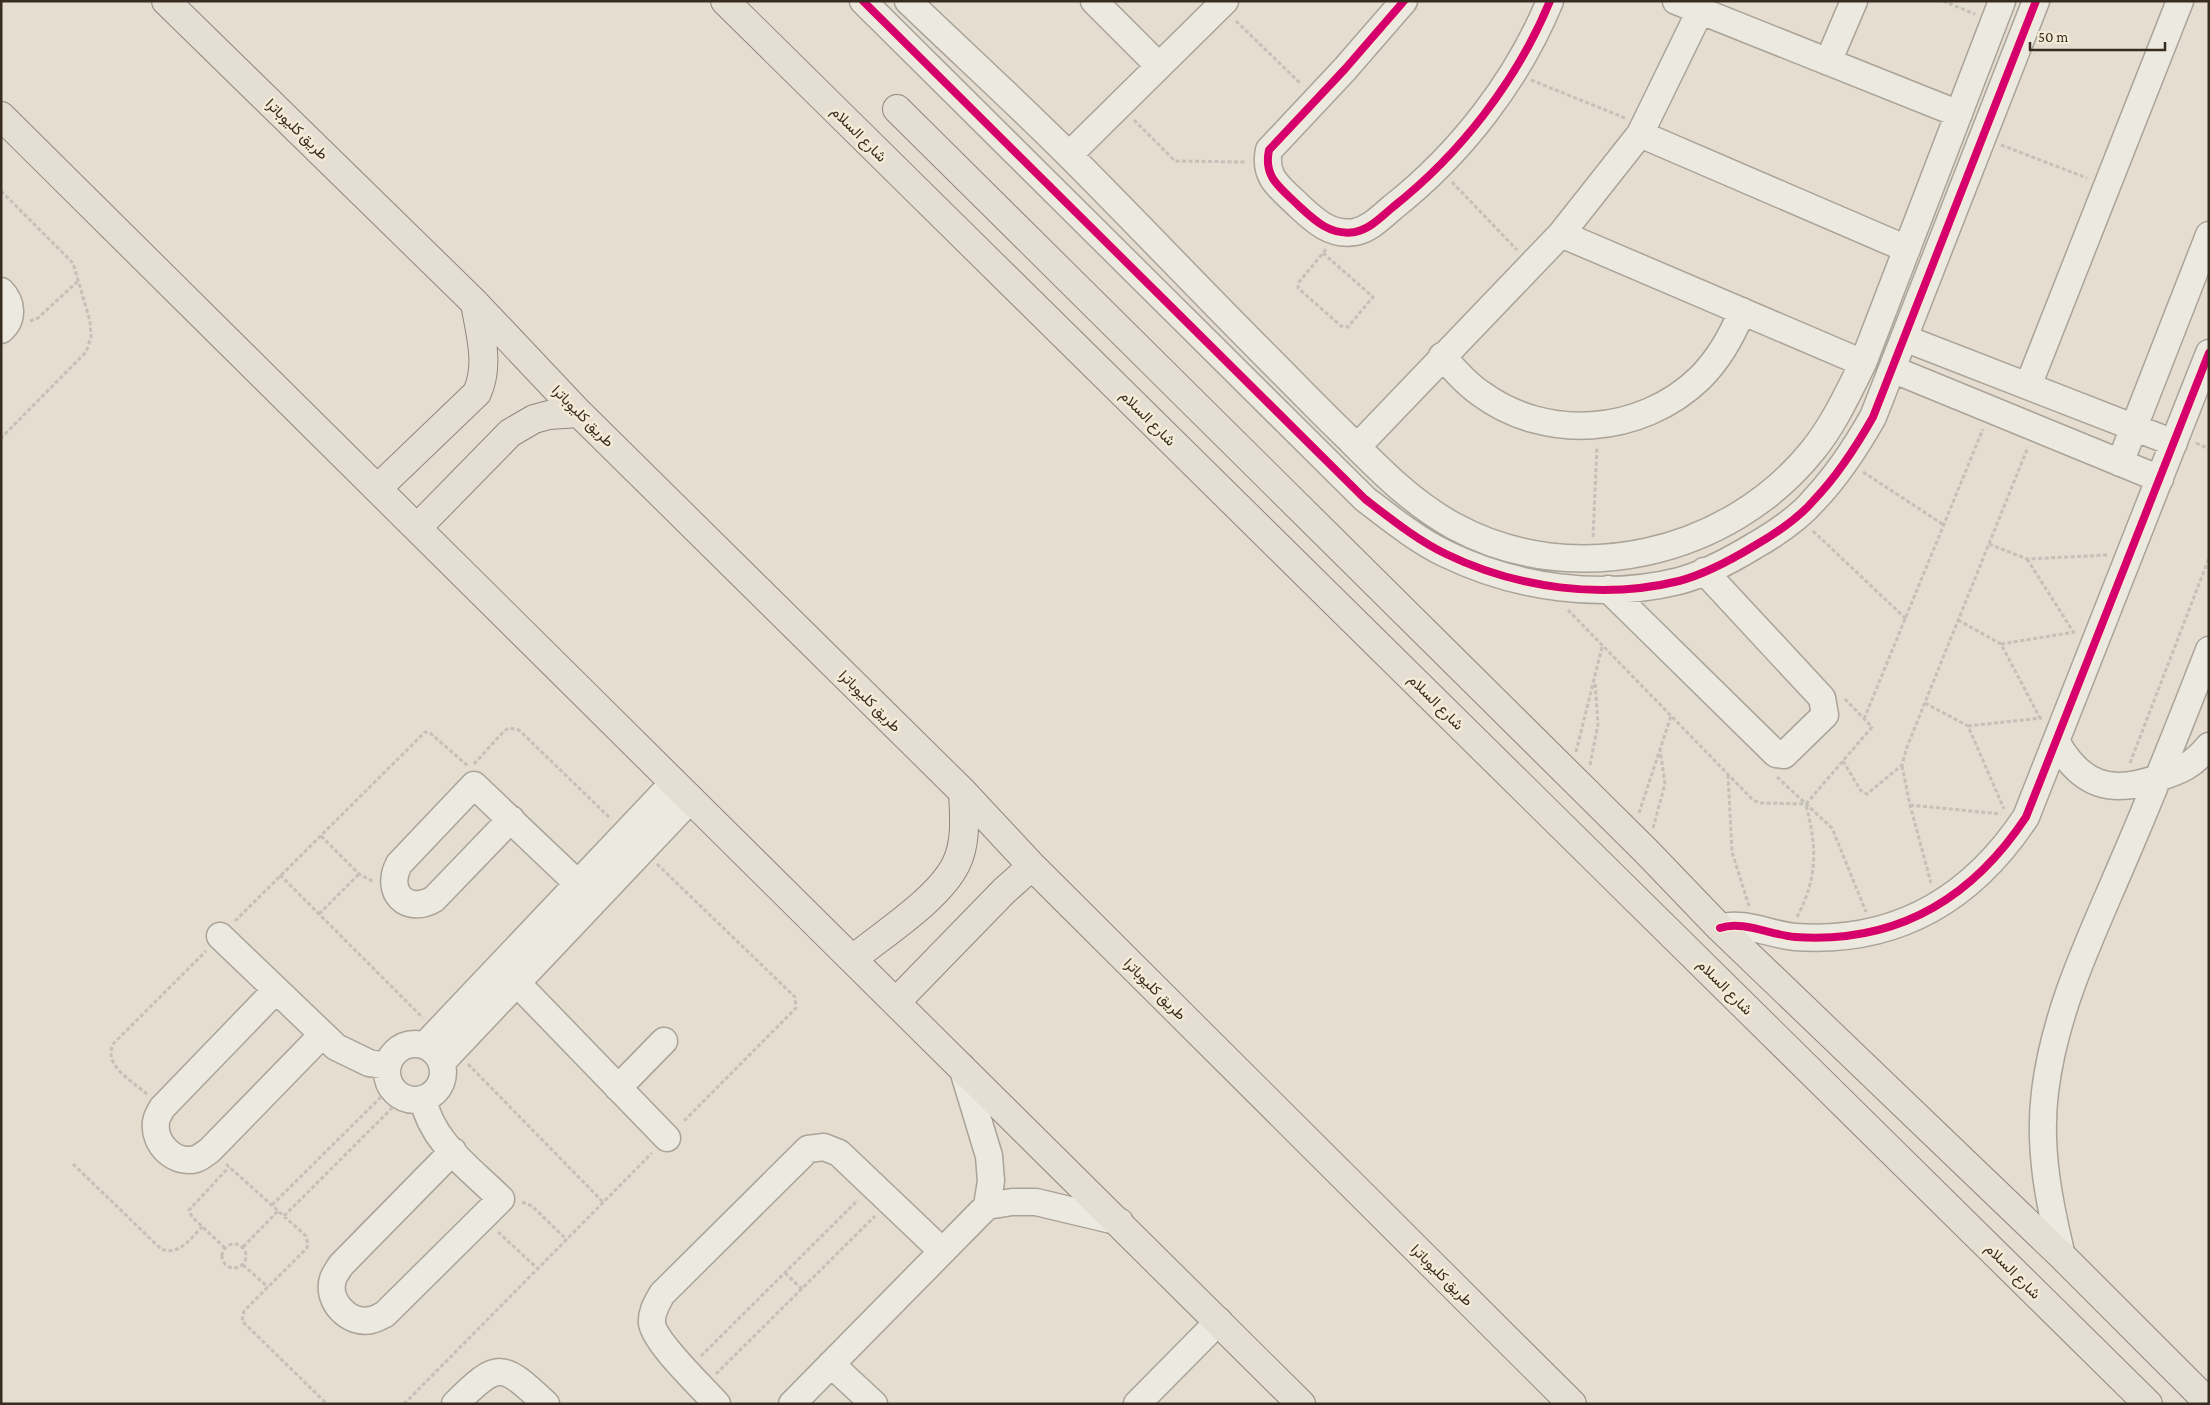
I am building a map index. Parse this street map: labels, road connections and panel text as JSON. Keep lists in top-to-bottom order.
{
  "streets": {
    "main road": ["طريق كليوباترا", "شارع السلام"]
  },
  "scale_bar": "50 m"
}
